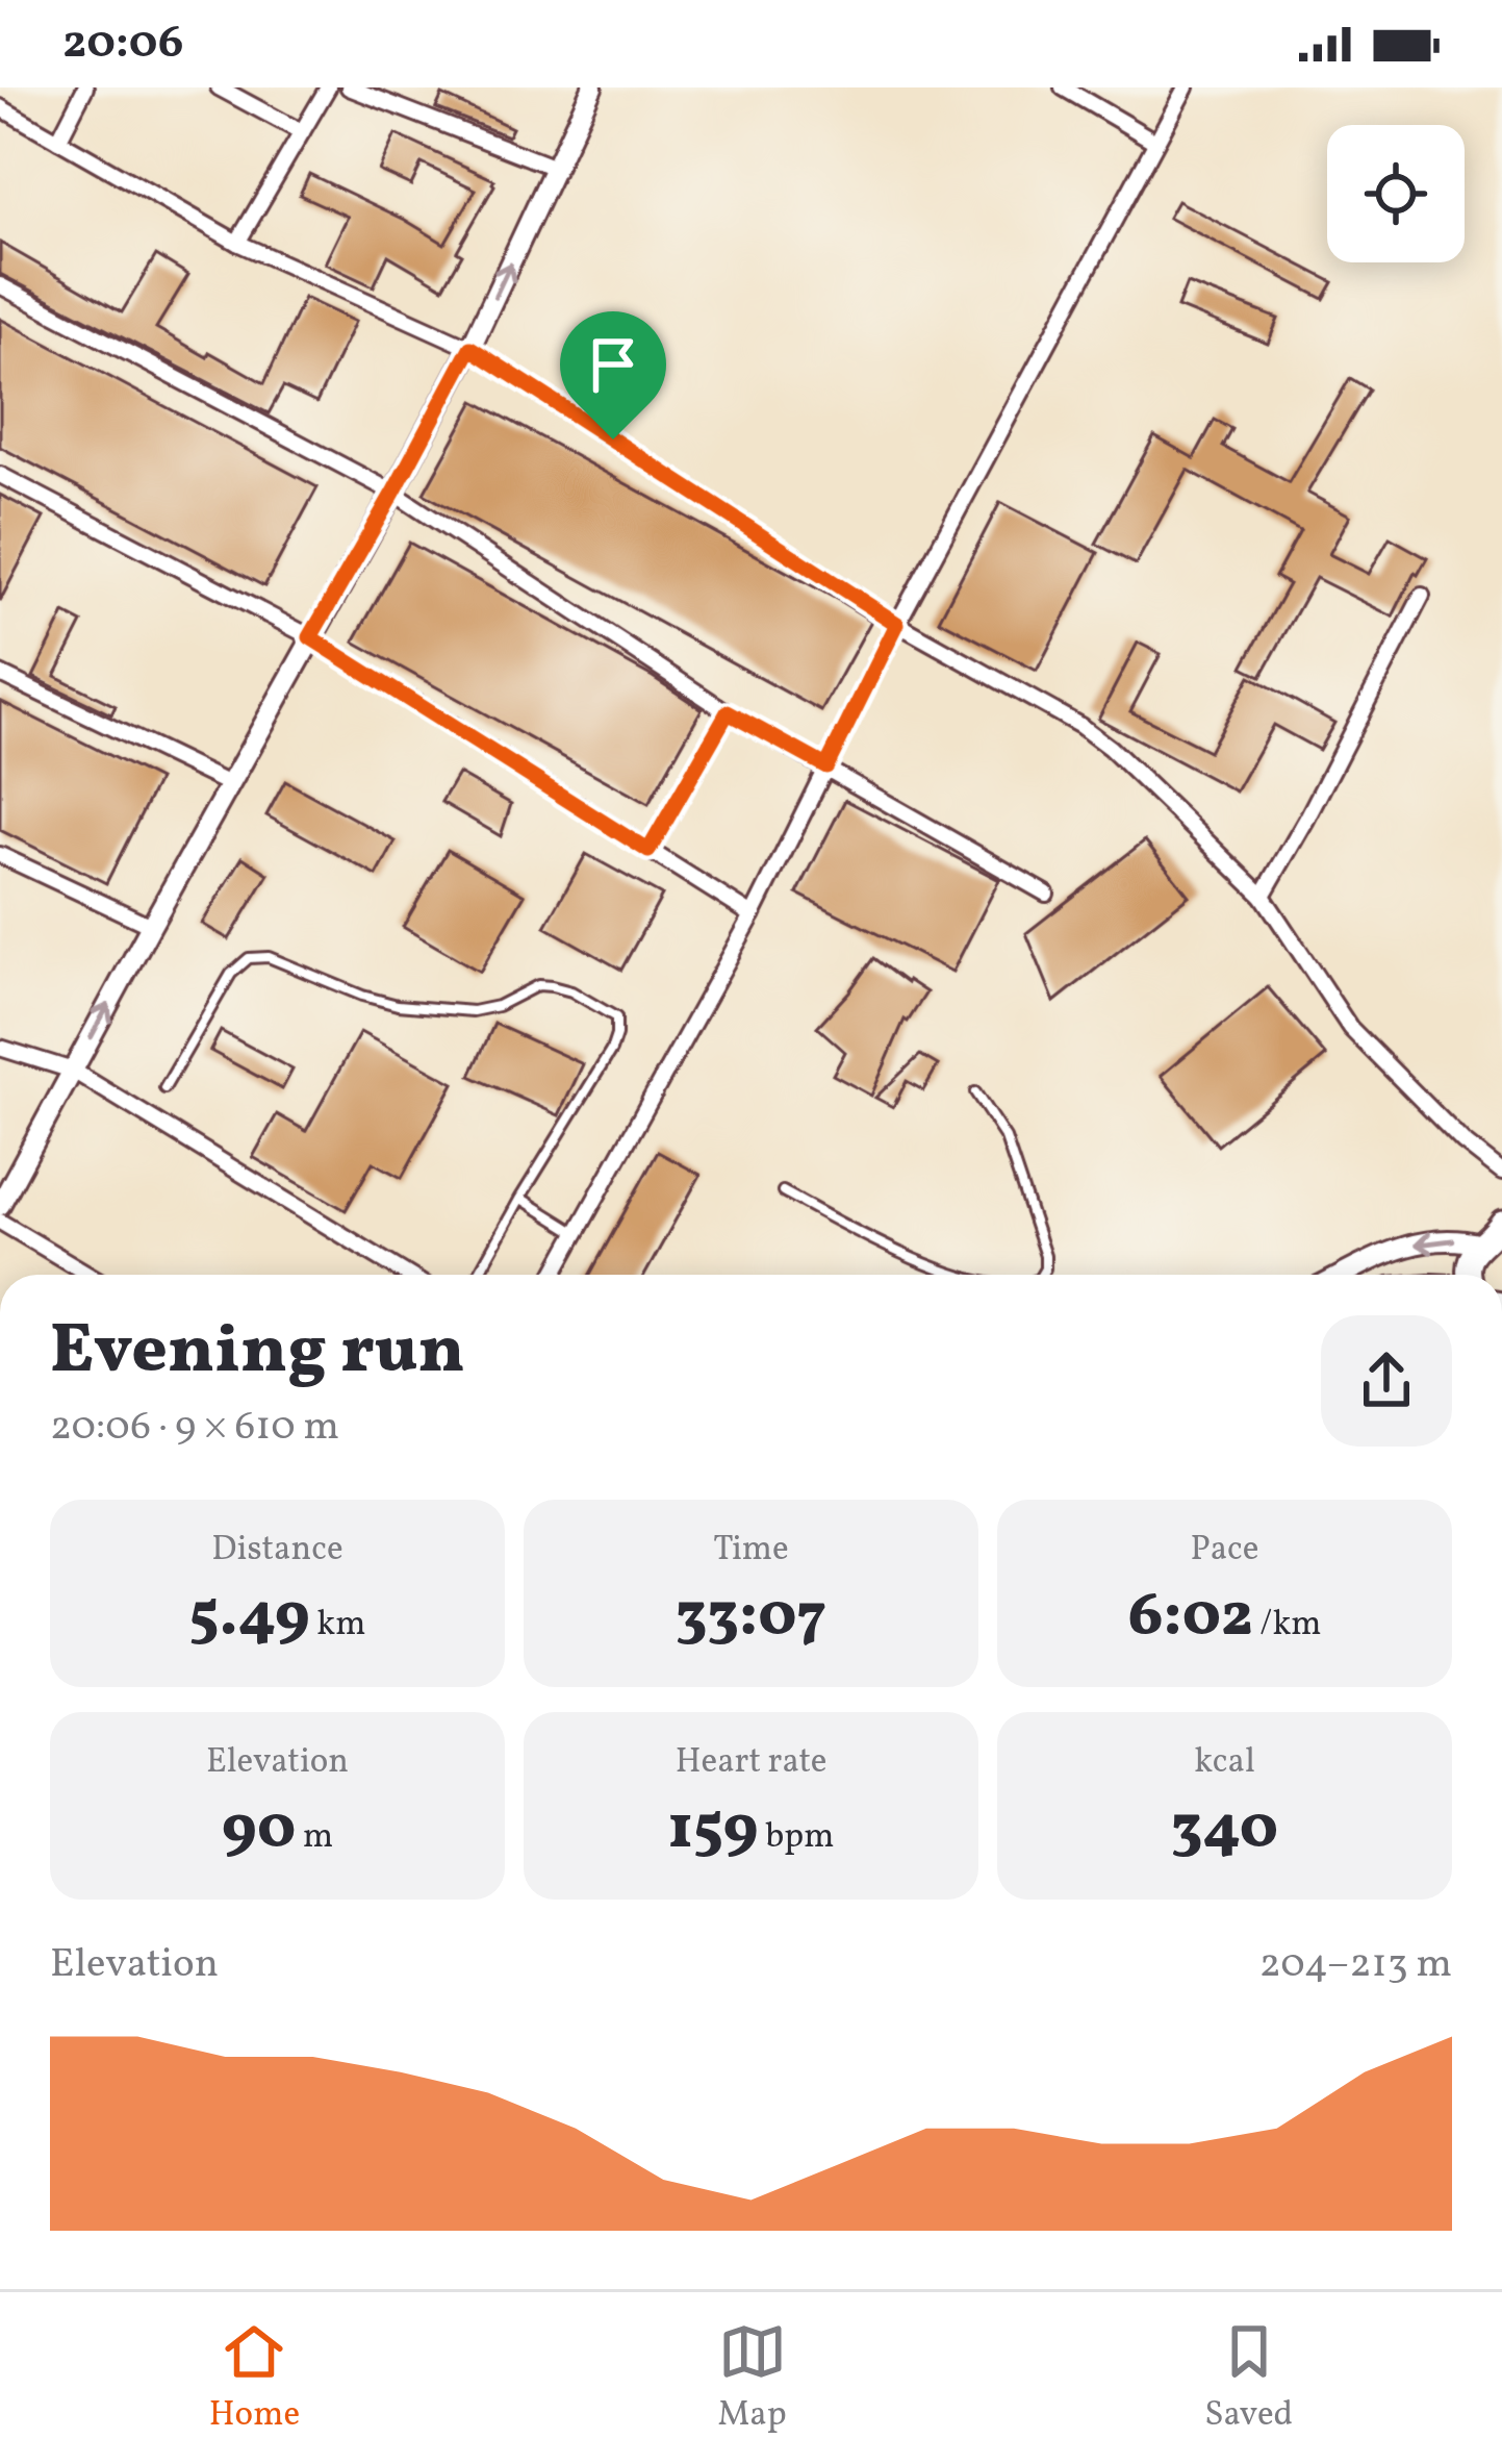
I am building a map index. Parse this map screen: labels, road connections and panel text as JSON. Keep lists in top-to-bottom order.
{
  "page": {
    "status": "20:06",
    "heading": ["Evening run", "20:06 · 9 × 610 m"],
    "stats": [
      ["Distance", "5.49 km"],
      ["Time", "33:07"],
      ["Pace", "6:02 /km"],
      ["Elevation", "90 m"],
      ["Heart rate", "159 bpm"],
      ["kcal", "340"]
    ],
    "chart": ["Elevation", "204–213 m"],
    "tabs": ["Home", "Map", "Saved"]
  }
}
